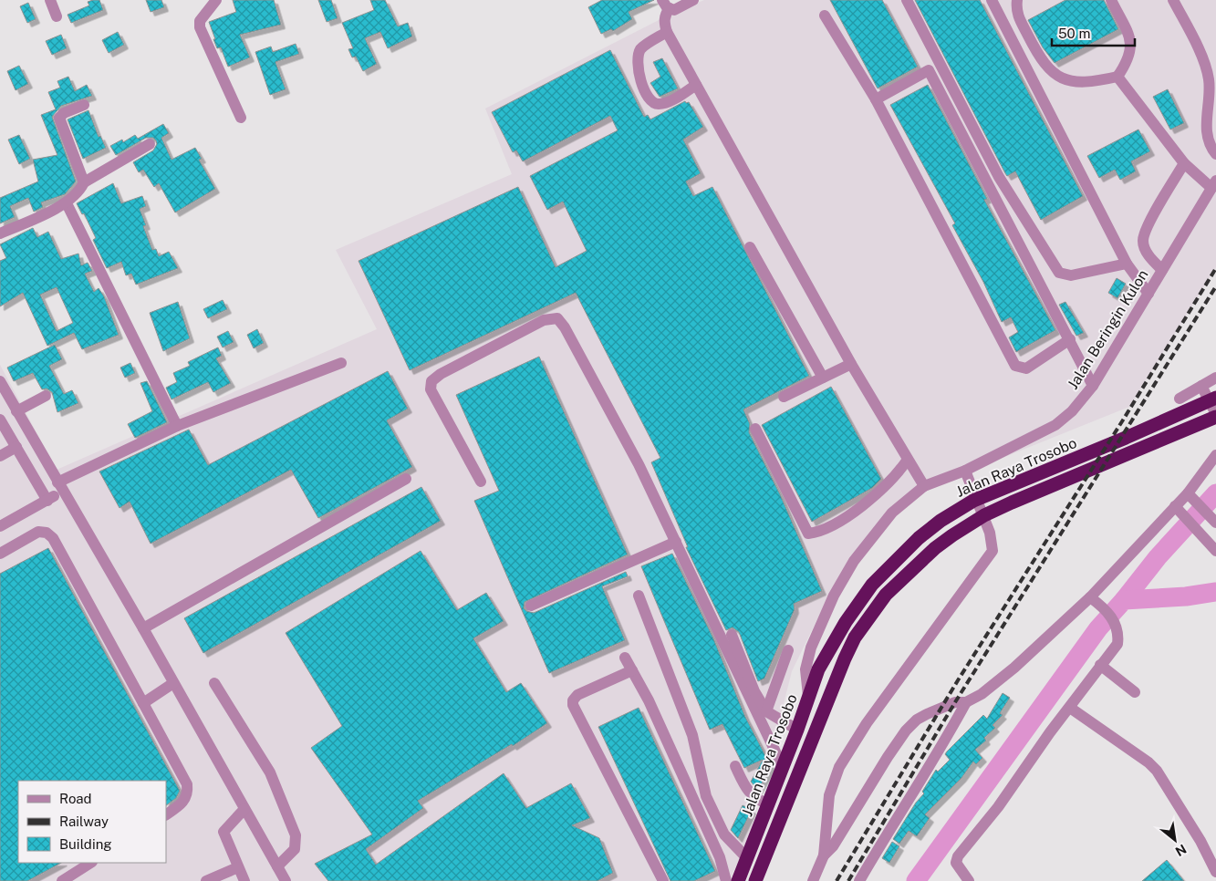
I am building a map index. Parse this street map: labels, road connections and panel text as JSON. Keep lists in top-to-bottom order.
{
  "streets": {
    "highway": ["Jalan Raya Trosobo"],
    "street": ["Jalan Beringin Kulon"]
  },
  "legend": ["Road", "Railway", "Building"],
  "scale_bar": "50 m",
  "north": "bottom right"
}
